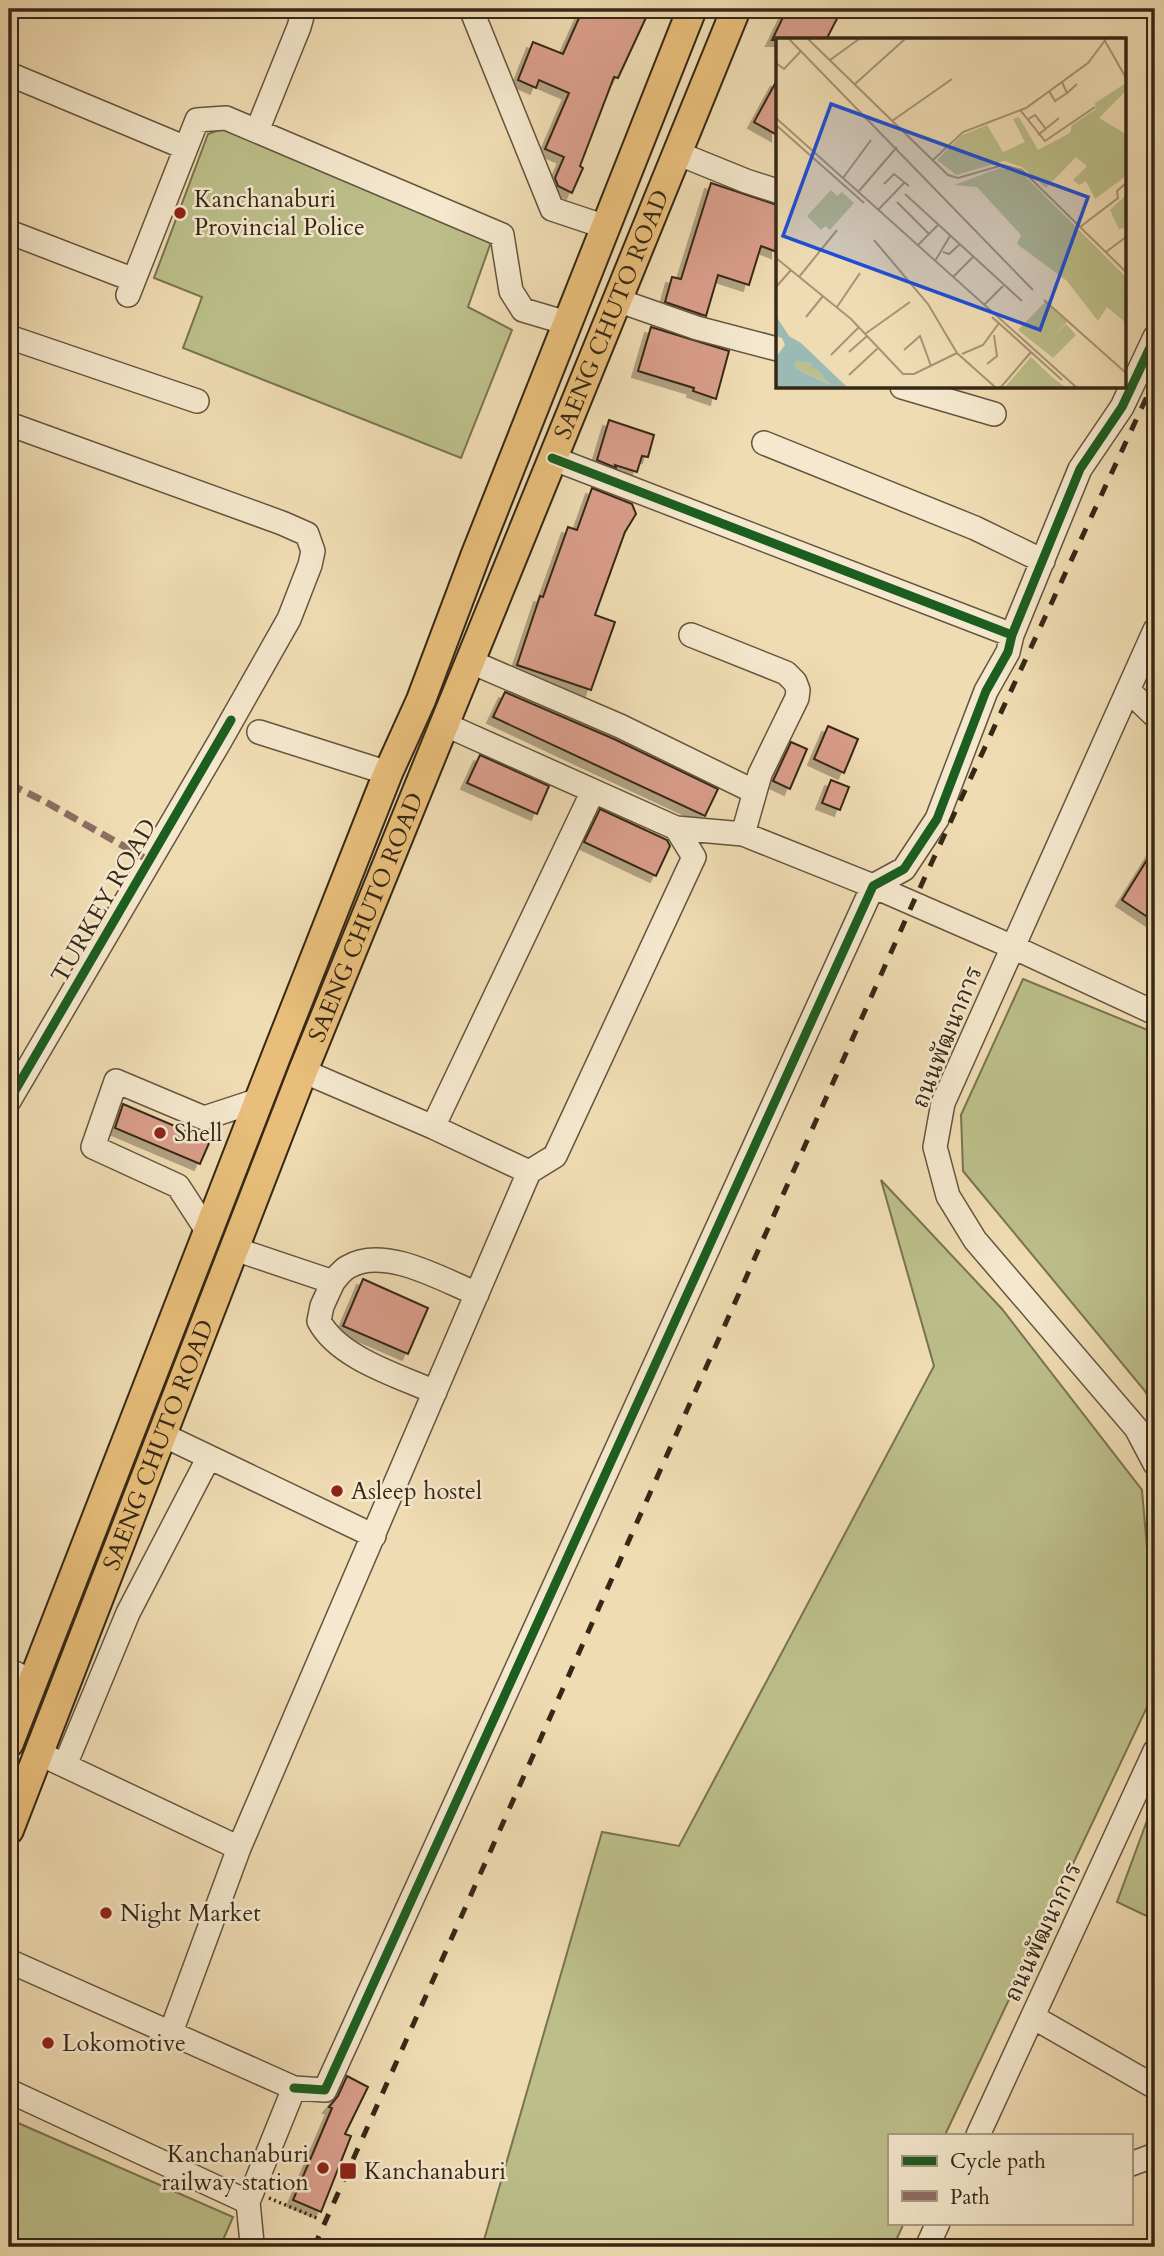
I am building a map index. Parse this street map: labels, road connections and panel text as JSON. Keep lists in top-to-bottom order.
{
  "streets": {
    "main road": ["SAENG CHUTO ROAD"],
    "street": ["TURKEY ROAD", "ถนนพัฒนาการ"]
  },
  "places": {
    "other": [
      "Kanchanaburi Provincial Police",
      "Shell",
      "Asleep hostel",
      "Night Market",
      "Lokomotive",
      "Kanchanaburi railway station"
    ],
    "transit": ["Kanchanaburi"]
  },
  "legend": ["Cycle path", "Path"]
}
